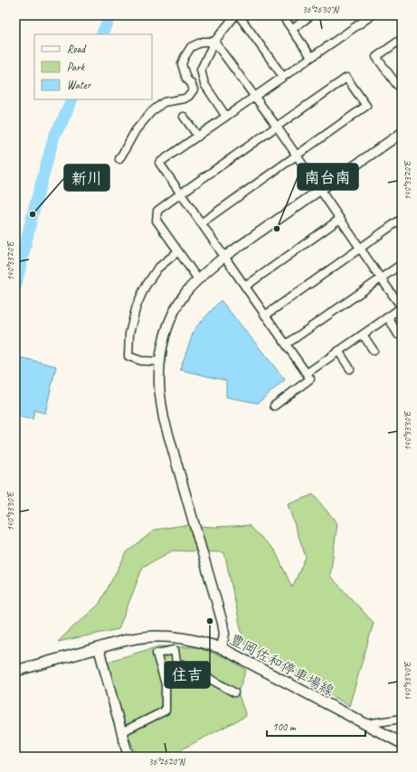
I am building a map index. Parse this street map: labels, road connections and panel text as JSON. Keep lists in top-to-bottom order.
{
  "streets": {
    "main road": ["豊岡佐和停車場線"]
  },
  "places": ["新川", "南台南", "住吉"],
  "legend": ["Road", "Park", "Water"],
  "scale_bar": "100 m",
  "coordinates": [
    "36°26'30\"N",
    "140°33'20\"E",
    "140°33'30\"E",
    "140°33'40\"E",
    "36°26'20\"N"
  ]
}
